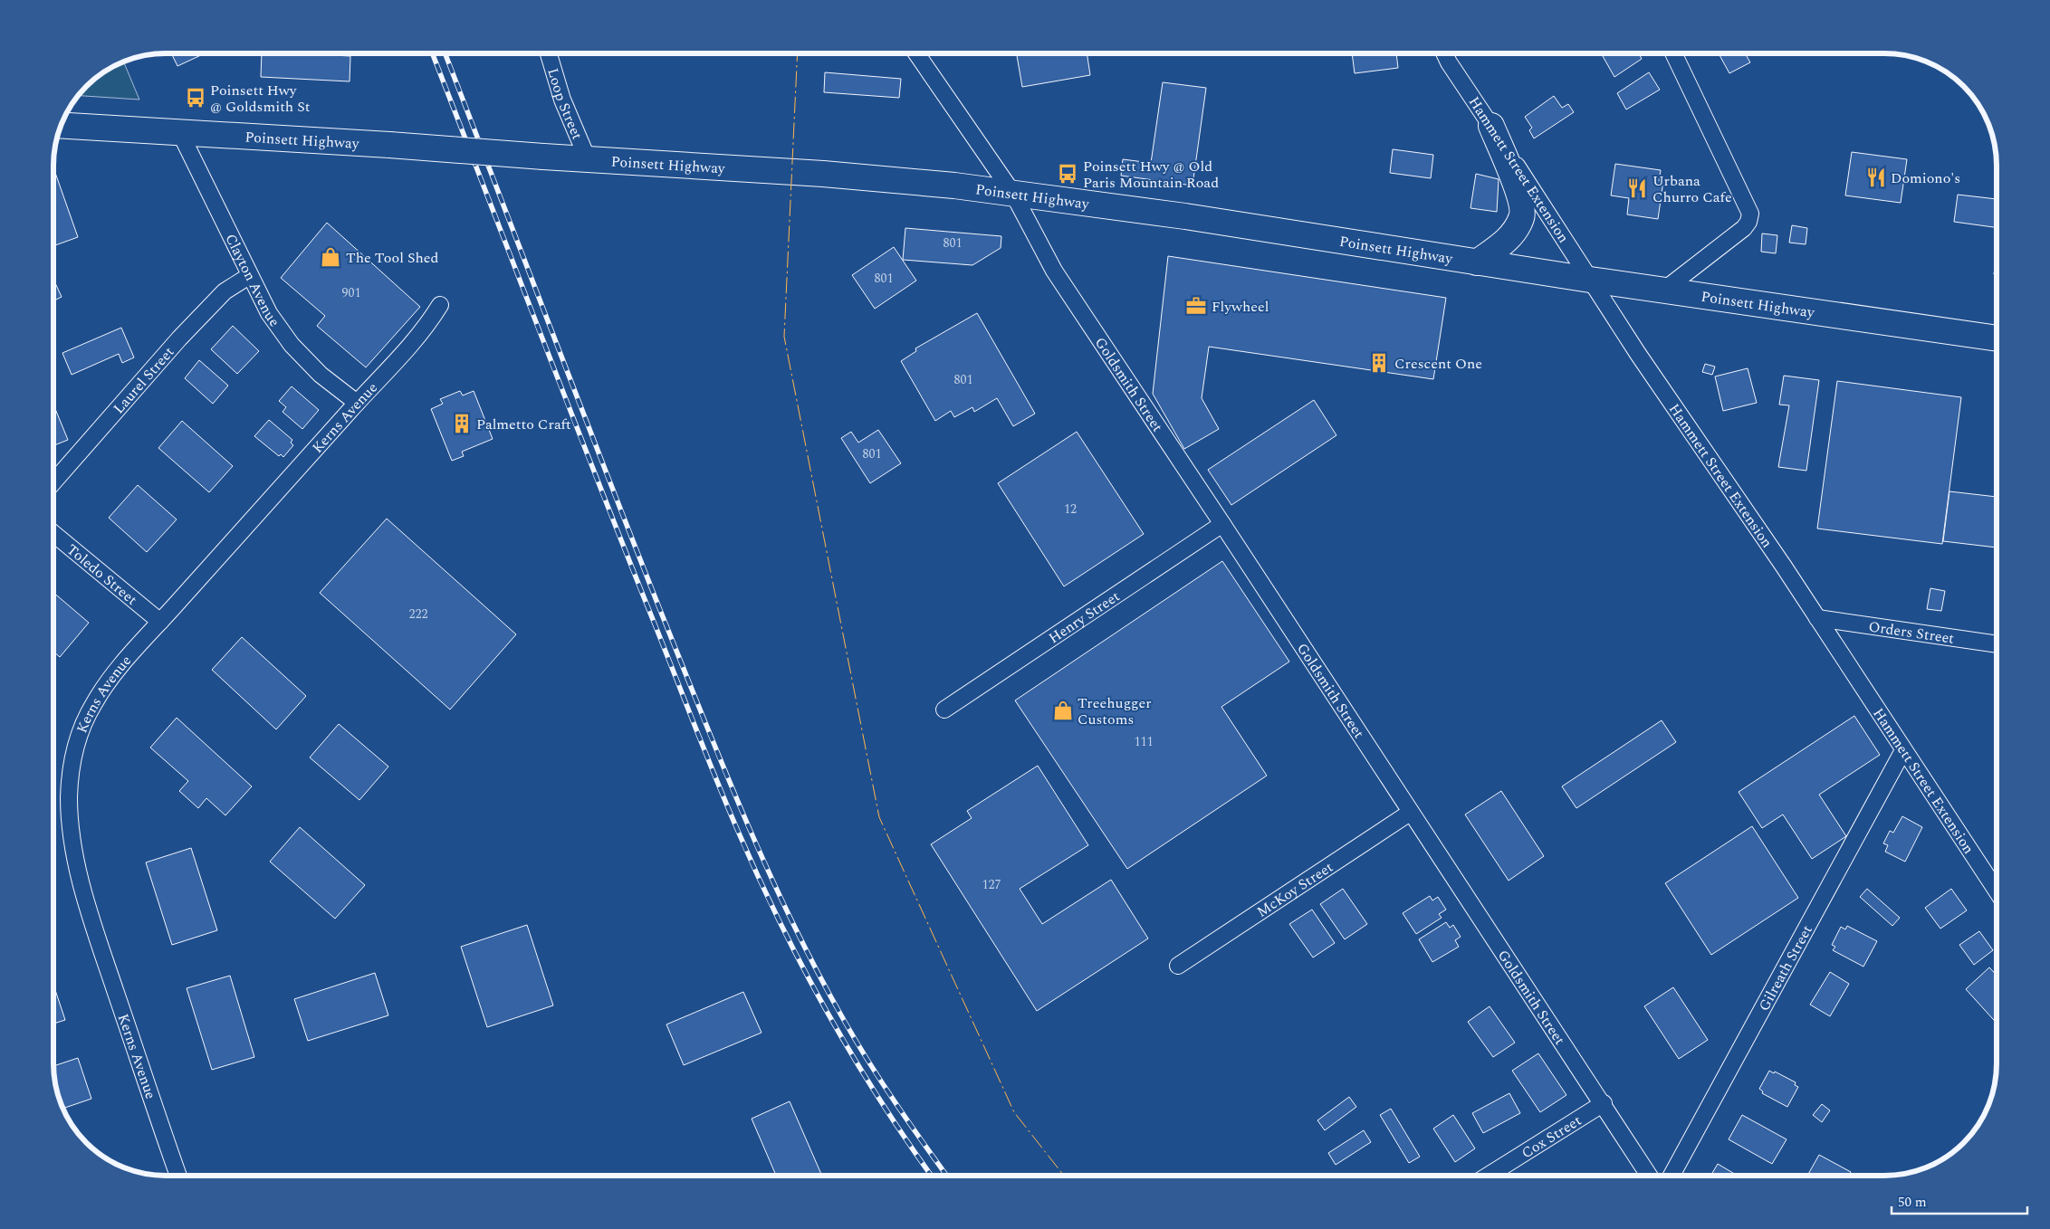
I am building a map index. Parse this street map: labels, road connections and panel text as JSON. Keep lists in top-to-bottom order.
{
  "streets": {
    "highway": ["Poinsett Highway"],
    "street": [
      "Loop Street",
      "Hammett Street Extension",
      "Clayton Avenue",
      "Laurel Street",
      "Goldsmith Street",
      "Kerns Avenue",
      "Toledo Street",
      "Henry Street",
      "Orders Street",
      "McKoy Street",
      "Gilreath Street",
      "Cox Street"
    ]
  },
  "crossings": [
    ["Loop Street", "Poinsett Highway"],
    ["Poinsett Highway", "Hammett Street Extension"],
    ["Poinsett Highway", "Clayton Avenue"],
    ["Poinsett Highway", "Goldsmith Street"],
    ["Hammett Street Extension", "Orders Street"],
    ["Hammett Street Extension", "Gilreath Street"],
    ["Clayton Avenue", "Laurel Street"],
    ["Clayton Avenue", "Kerns Avenue"],
    ["Goldsmith Street", "Henry Street"],
    ["Goldsmith Street", "McKoy Street"],
    ["Goldsmith Street", "Cox Street"],
    ["Kerns Avenue", "Toledo Street"]
  ],
  "places": {
    "bus stop": ["Poinsett Hwy @ Goldsmith St", "Poinsett Hwy @ Old Paris Mountain Road"],
    "restaurant": ["Domiono's", "Urbana Churro Cafe"],
    "shop": ["The Tool Shed", "Treehugger Customs"],
    "office": ["Flywheel"],
    "building": ["Crescent One", "Palmetto Craft"]
  },
  "house_numbers": [
    "801",
    "801",
    "901",
    "801",
    "801",
    "12",
    "222",
    "111",
    "127"
  ],
  "scale_bar": "50 m"
}
